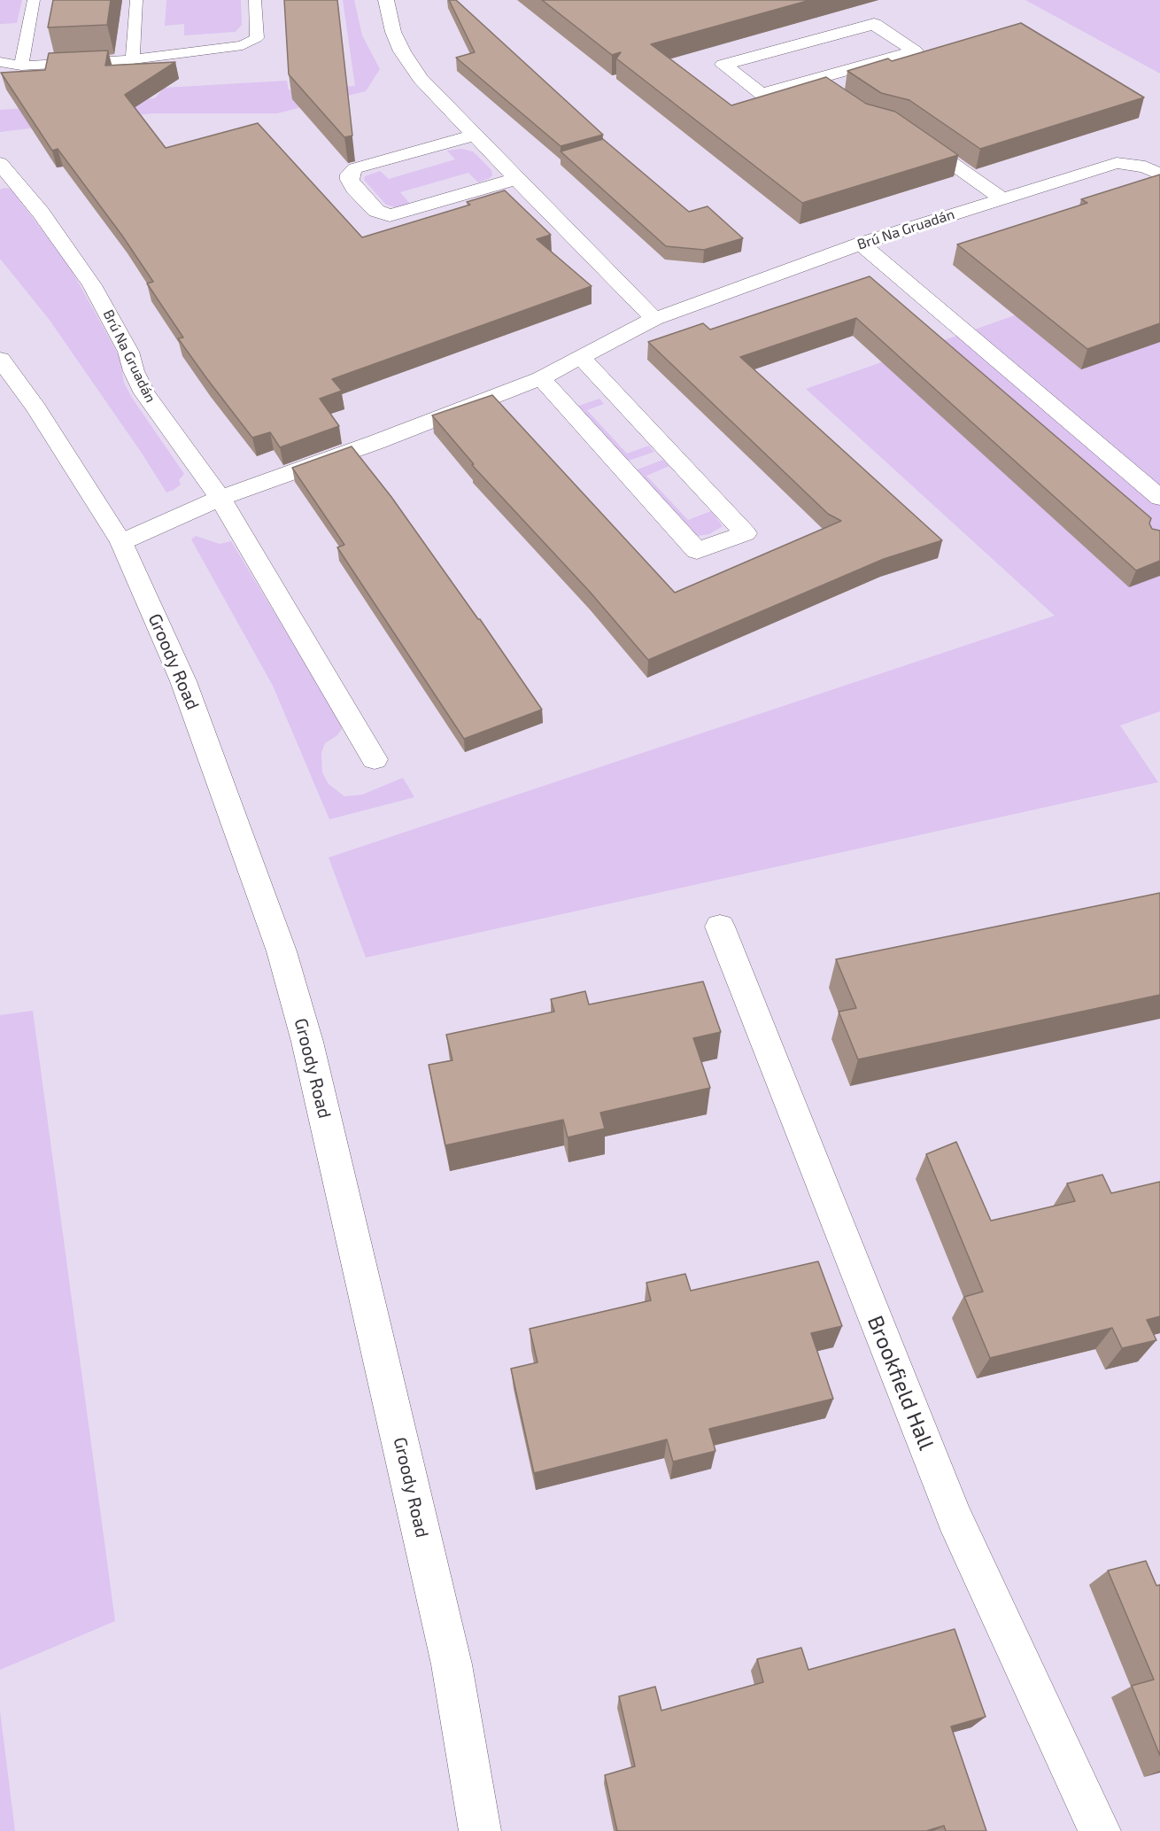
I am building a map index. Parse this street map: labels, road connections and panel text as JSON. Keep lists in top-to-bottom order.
{
  "streets": {
    "street": ["Brú Na Gruadán", "Groody Road", "Brookfield Hall"]
  },
  "crossings": [
    ["Brú Na Gruadán", "Groody Road"]
  ]
}
